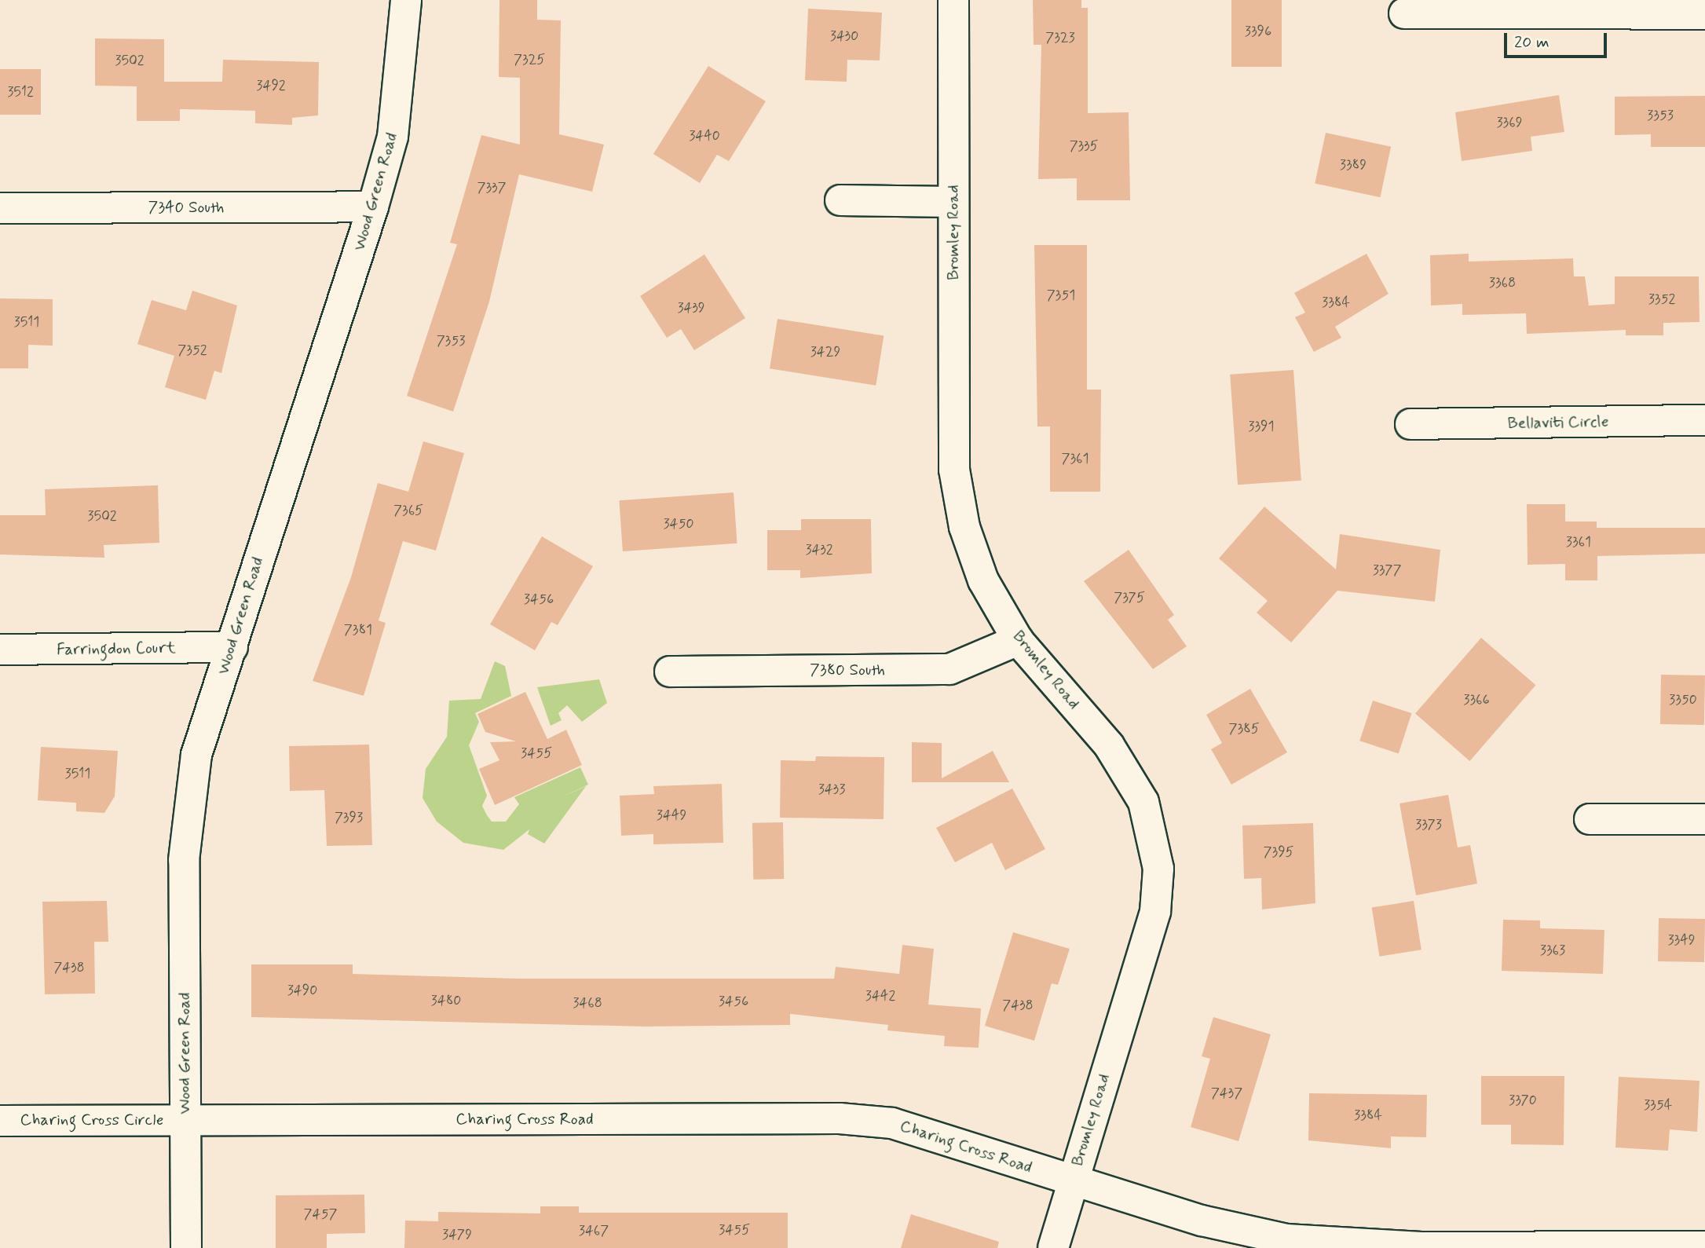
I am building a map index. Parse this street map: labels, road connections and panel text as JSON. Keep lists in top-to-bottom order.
{
  "streets": {
    "street": [
      "Wood Green Road",
      "7340 South",
      "Bromley Road",
      "Bellaviti Circle",
      "Farringdon Court",
      "7380 South",
      "Charing Cross Road",
      "Charing Cross Circle"
    ]
  },
  "crossings": [
    ["Wood Green Road", "7340 South"],
    ["Wood Green Road", "Farringdon Court"],
    ["Wood Green Road", "Charing Cross Road"],
    ["Wood Green Road", "Charing Cross Circle"],
    ["Bromley Road", "7380 South"],
    ["Bromley Road", "Charing Cross Road"],
    ["Charing Cross Road", "Charing Cross Circle"]
  ],
  "house_numbers": [
    "3396",
    "3430",
    "7323",
    "7325",
    "3502",
    "3492",
    "3512",
    "3353",
    "3369",
    "3440",
    "7335",
    "3389",
    "7337",
    "3368",
    "7351",
    "3352",
    "3384",
    "3439",
    "3511",
    "7353",
    "7352",
    "3429",
    "3391",
    "7361",
    "7365",
    "3502",
    "3450",
    "3361",
    "3432",
    "3377",
    "7375",
    "3456",
    "7381",
    "3366",
    "3350",
    "7385",
    "3455",
    "3511",
    "3433",
    "3449",
    "7393",
    "3373",
    "7395",
    "3349",
    "3363",
    "7438",
    "3490",
    "3442",
    "3480",
    "3456",
    "3468",
    "7438",
    "7437",
    "3370",
    "3354",
    "3384",
    "7457",
    "3455",
    "3467",
    "3479"
  ],
  "scale_bar": "20 m"
}
